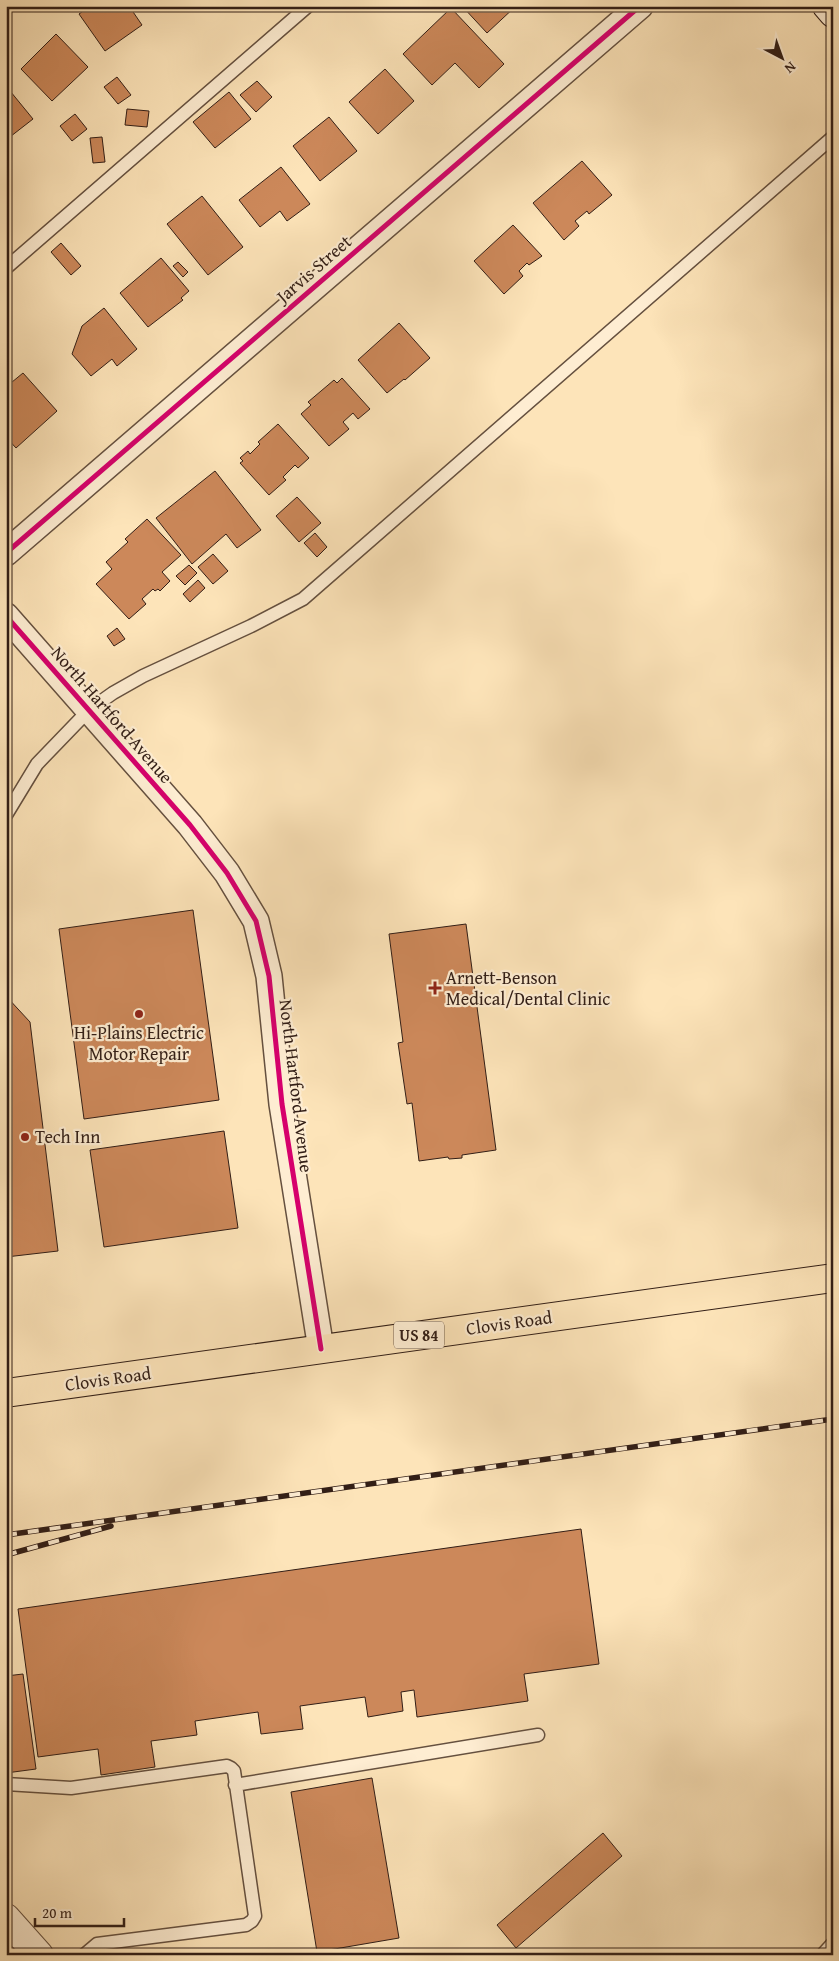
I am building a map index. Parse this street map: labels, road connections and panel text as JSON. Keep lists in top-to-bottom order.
{
  "streets": {
    "highway": ["Clovis Road", "US 84"],
    "street": ["Jarvis Street", "North Hartford Avenue"]
  },
  "crossings": [
    ["North Hartford Avenue", "Clovis Road"]
  ],
  "places": {
    "health": ["Arnett-Benson Medical/Dental Clinic"],
    "other": ["Hi-Plains Electric Motor Repair", "Tech Inn"]
  },
  "scale_bar": "20 m",
  "north": "bottom right"
}
